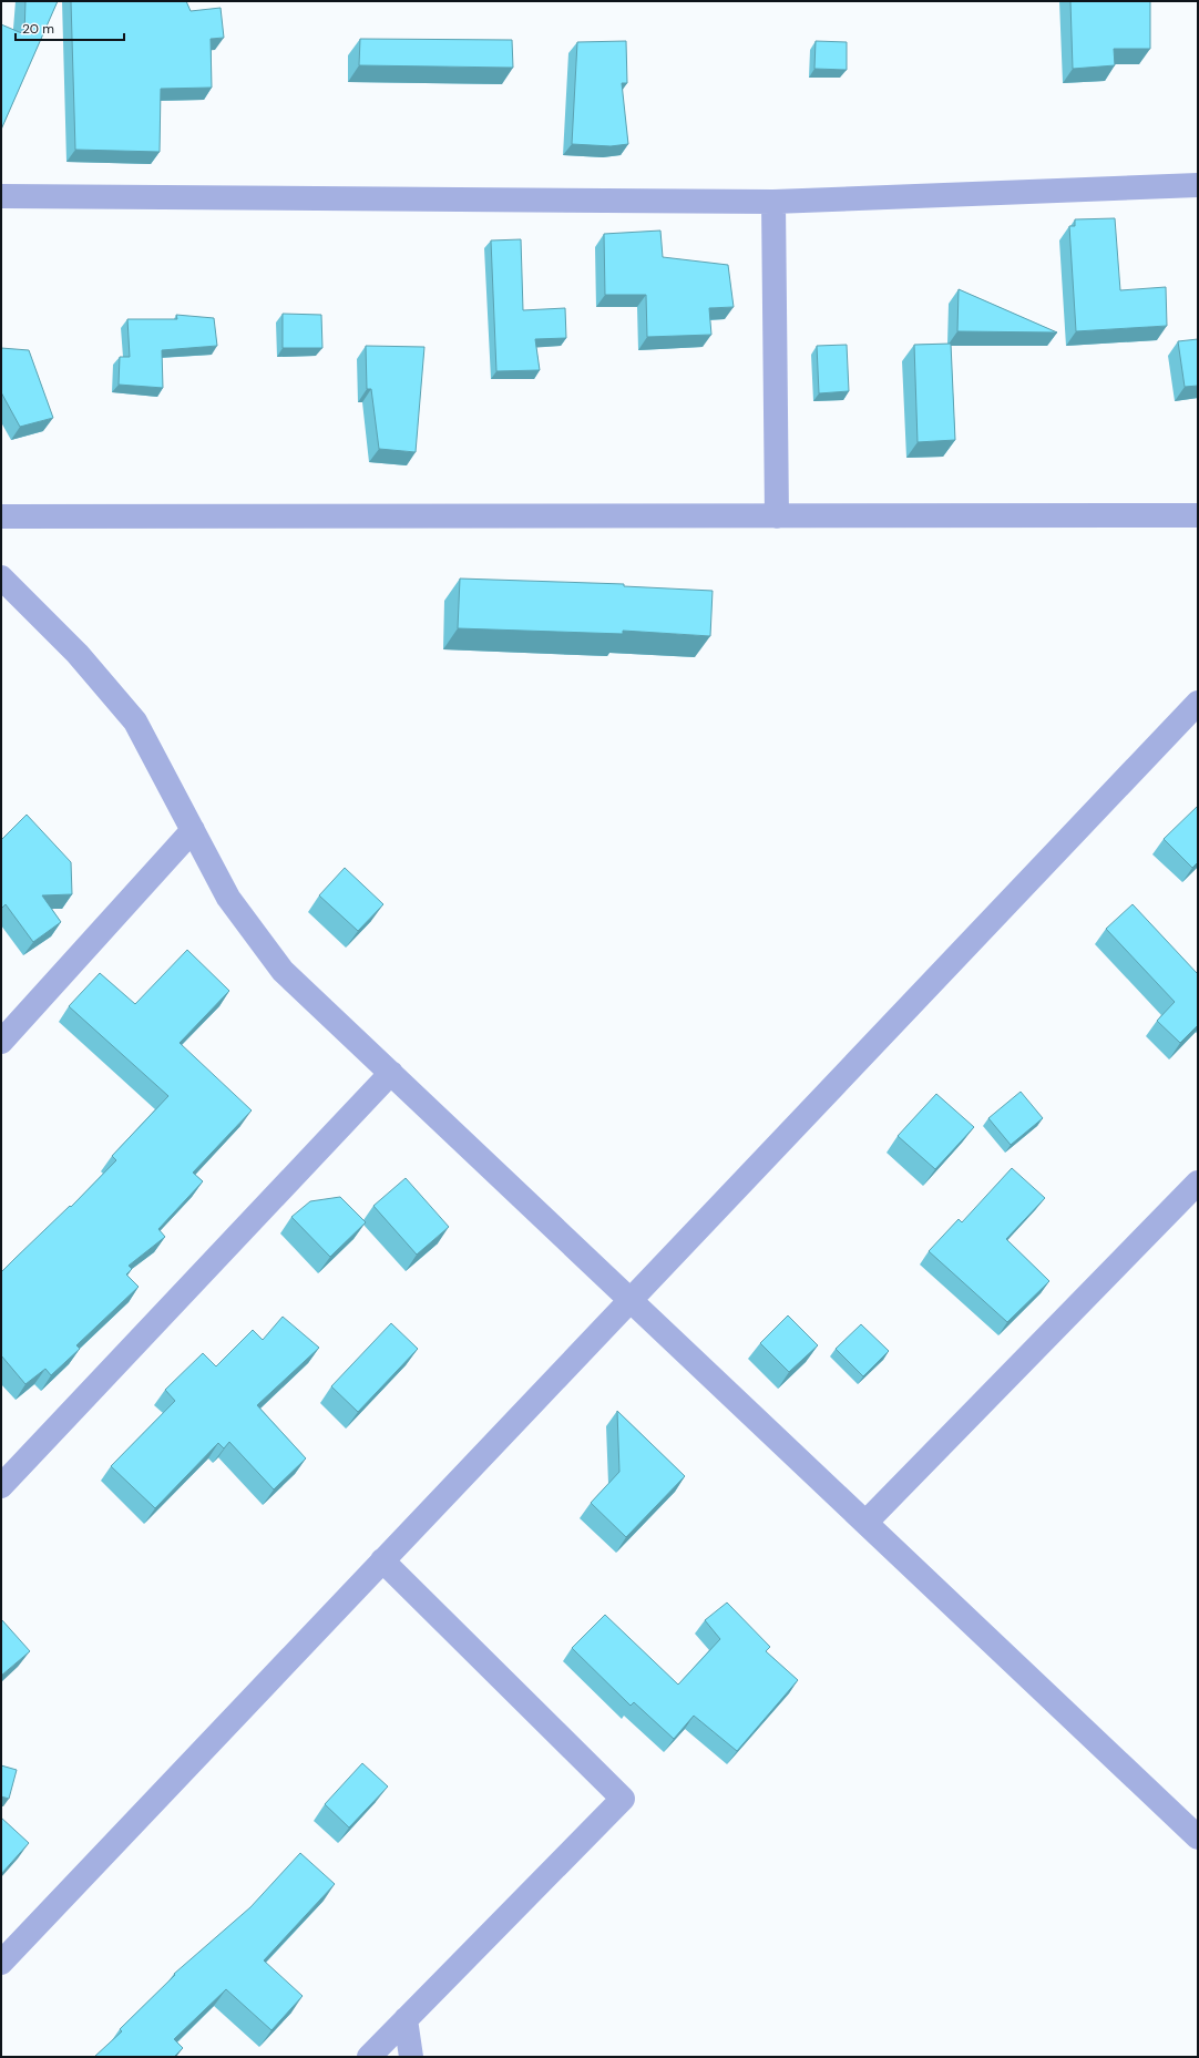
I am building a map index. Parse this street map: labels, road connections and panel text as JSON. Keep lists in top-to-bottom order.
{
  "scale_bar": "20 m"
}
